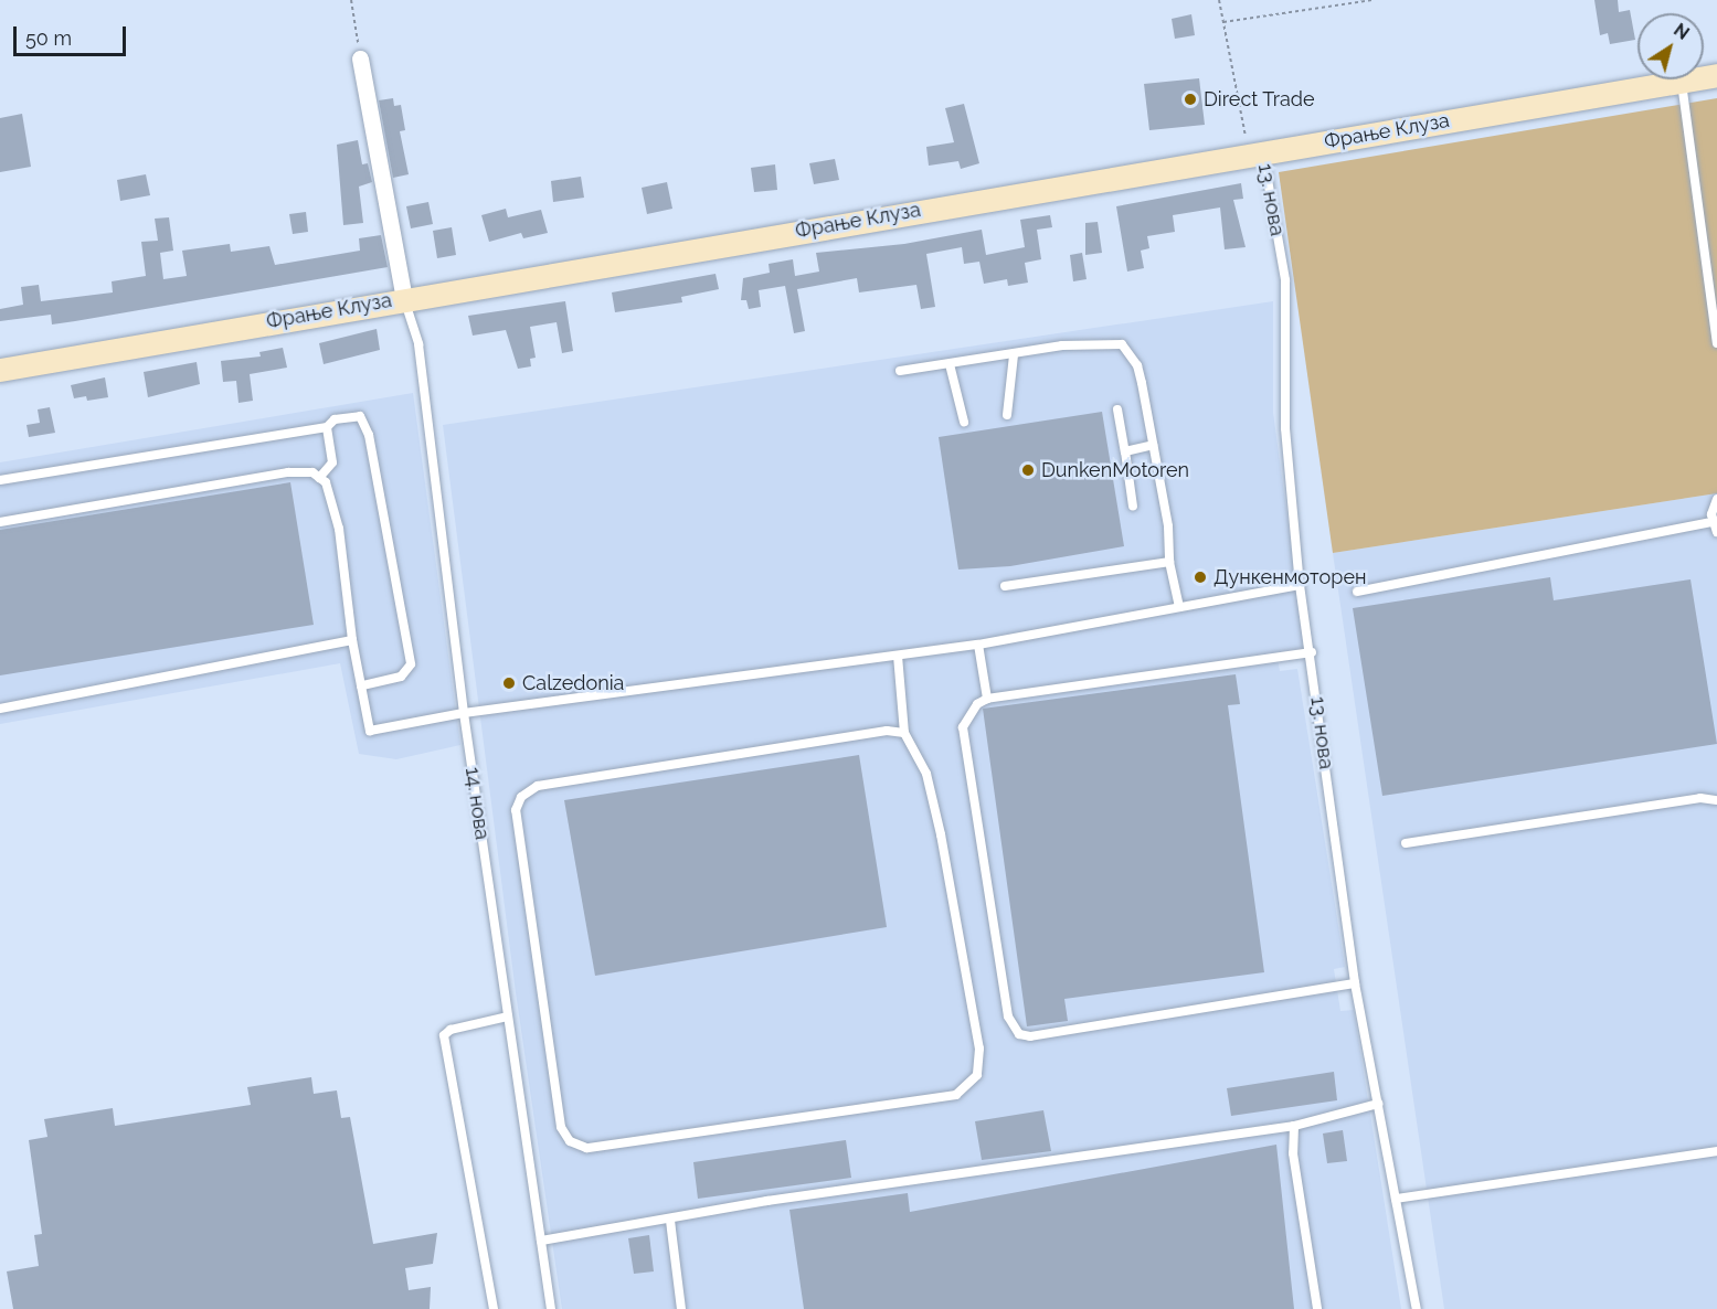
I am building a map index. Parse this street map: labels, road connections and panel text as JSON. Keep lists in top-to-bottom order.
{
  "streets": {
    "main road": ["Фрање Клуза"],
    "lane": ["13. нова", "14. нова"]
  },
  "crossings": [
    ["Фрање Клуза", "13. нова"],
    ["Фрање Клуза", "14. нова"]
  ],
  "places": [
    "Direct Trade",
    "DunkenMotoren",
    "Дункенмоторен",
    "Calzedonia"
  ],
  "scale_bar": "50 m",
  "north": "top right"
}
